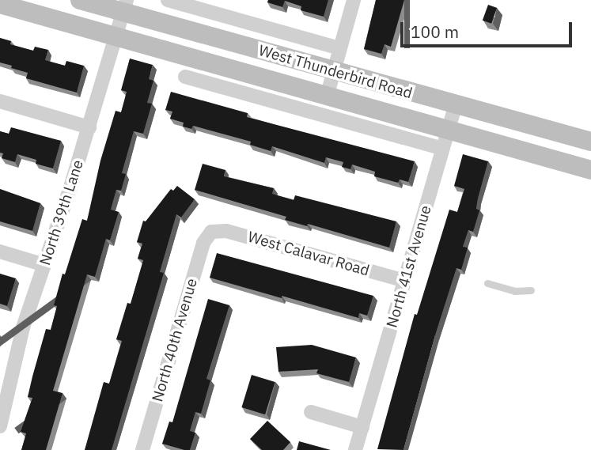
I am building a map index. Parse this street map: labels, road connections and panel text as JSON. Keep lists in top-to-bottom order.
{
  "streets": {
    "main road": ["West Thunderbird Road"],
    "street": [
      "North 39th Lane",
      "West Calavar Road",
      "North 41st Avenue",
      "North 40th Avenue"
    ]
  },
  "crossings": [
    ["West Thunderbird Road", "North 39th Lane"],
    ["West Thunderbird Road", "North 41st Avenue"],
    ["West Calavar Road", "North 41st Avenue"],
    ["West Calavar Road", "North 40th Avenue"]
  ],
  "scale_bar": "100 m"
}
